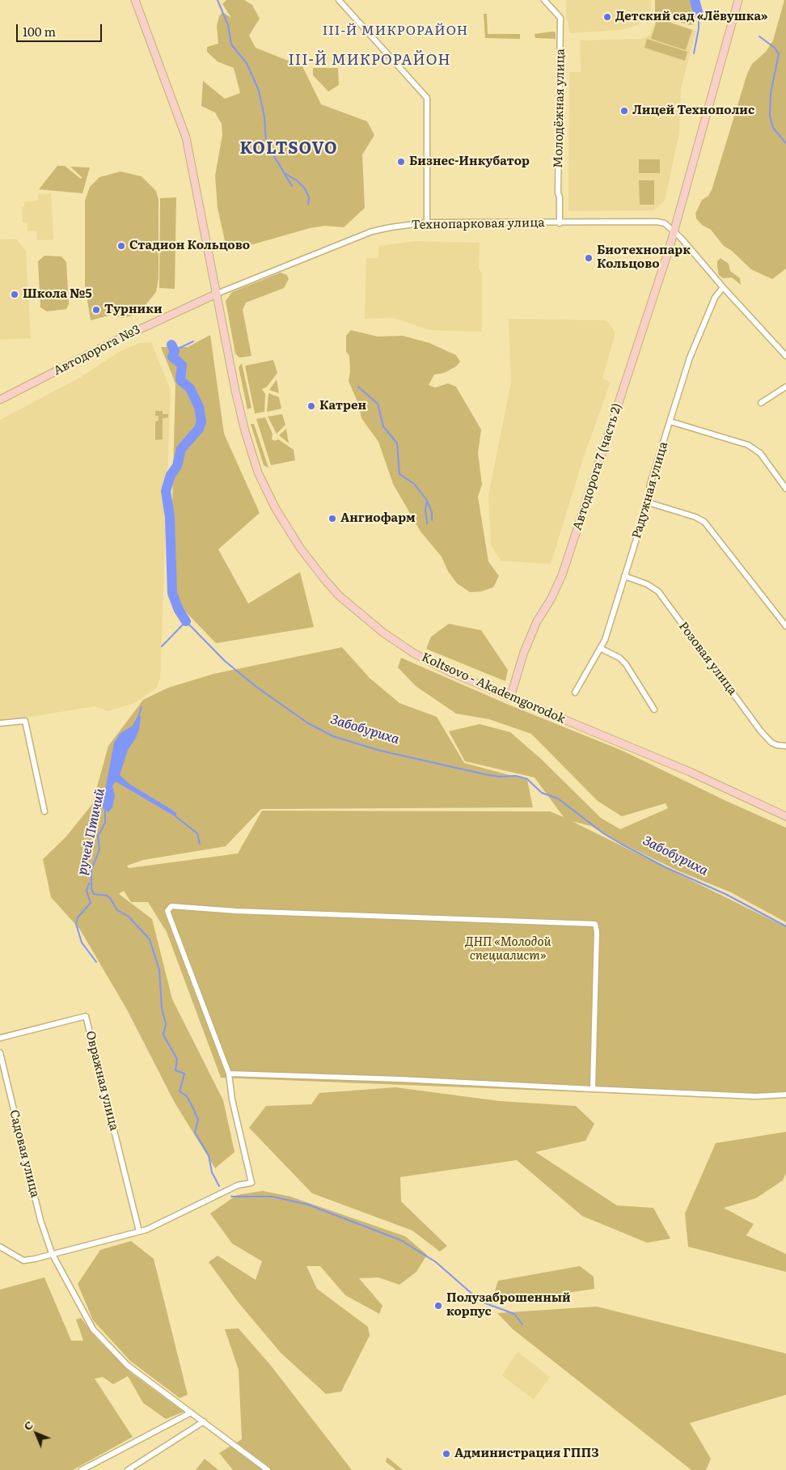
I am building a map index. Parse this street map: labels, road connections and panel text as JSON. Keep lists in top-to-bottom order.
{
  "streets": {
    "main road": ["Автодорога №3", "Автодорога 7 (часть 2)", "Koltsovo - Akademgorodok"],
    "street": [
      "Молодёжная улица",
      "Технопарковая улица",
      "Радужная улица",
      "Розовая улица",
      "Овражная улица",
      "Садовая улица"
    ]
  },
  "crossings": [
    ["Молодёжная улица", "Технопарковая улица"],
    ["Технопарковая улица", "Автодорога №3"],
    ["Технопарковая улица", "Автодорога 7 (часть 2)"],
    ["Технопарковая улица", "Радужная улица"],
    ["Технопарковая улица", "Koltsovo - Akademgorodok"],
    ["Автодорога №3", "Koltsovo - Akademgorodok"],
    ["Автодорога 7 (часть 2)", "Koltsovo - Akademgorodok"],
    ["Радужная улица", "Розовая улица"]
  ],
  "districts": ["III-Й МИКРОРАЙОН", "III-Й МИКРОРАЙОН", "KOLTSOVO"],
  "water": ["Забобуриха", "ручей Птичий"],
  "parks": ["ДНП «Молодой специалист»"],
  "places": [
    "Детский сад «Лёвушка»",
    "Лицей Технополис",
    "Бизнес-Инкубатор",
    "Стадион Кольцово",
    "Биотехнопарк Кольцово",
    "Школа №5",
    "Турники",
    "Катрен",
    "Ангиофарм",
    "Полузаброшенный корпус",
    "Администрация ГППЗ"
  ],
  "scale_bar": "100 m",
  "north": "top left"
}
